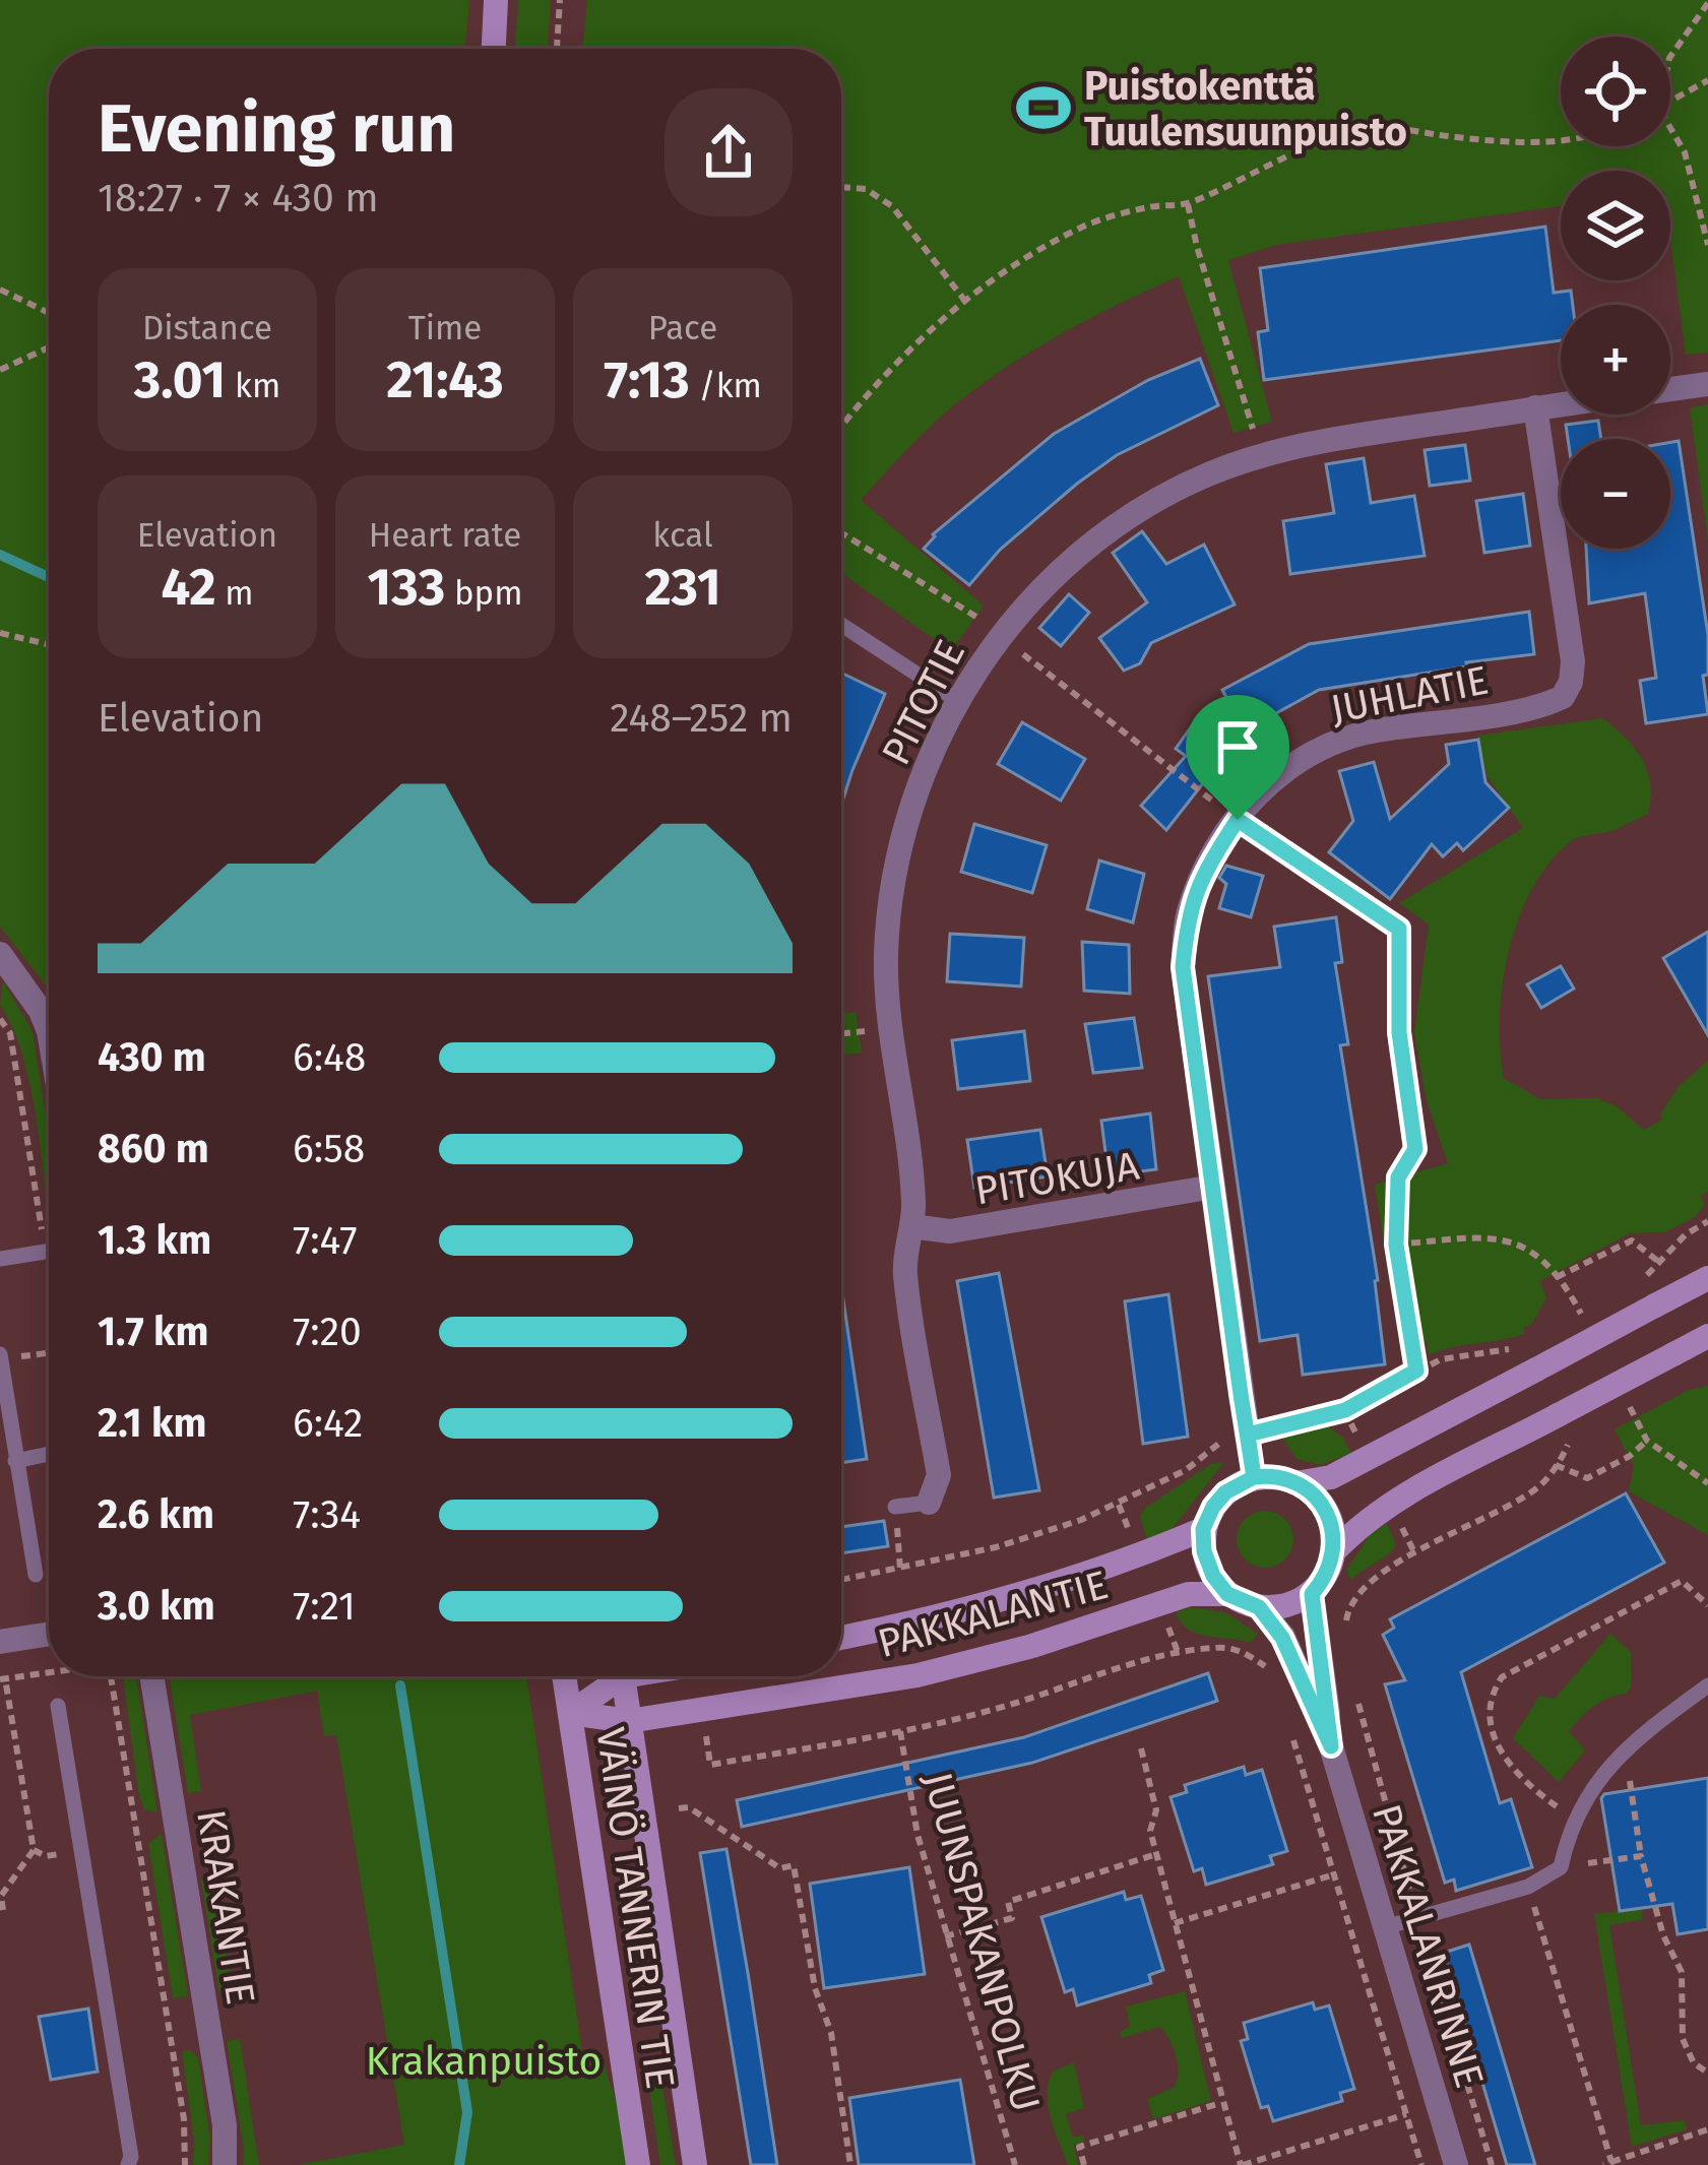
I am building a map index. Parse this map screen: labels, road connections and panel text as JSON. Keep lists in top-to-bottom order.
{
  "streets": {
    "street": [
      "JUHLATIE",
      "PITOTIE",
      "PITOKUJA",
      "PAKKALANTIE",
      "KRAKANTIE",
      "VÄINÖ TANNERIN TIE",
      "PAKKALANRINNE"
    ],
    "path": ["JUUNSPAKANPOLKU"]
  },
  "crossings": [
    ["JUHLATIE", "PITOTIE"],
    ["JUHLATIE", "PITOKUJA"],
    ["JUHLATIE", "PAKKALANTIE"],
    ["JUHLATIE", "PAKKALANRINNE"],
    ["PITOTIE", "PITOKUJA"],
    ["PAKKALANTIE", "VÄINÖ TANNERIN TIE"],
    ["PAKKALANTIE", "PAKKALANRINNE"]
  ],
  "parks": ["Krakanpuisto"],
  "places": {
    "sports": ["Puistokenttä Tuulensuunpuisto"]
  },
  "page": {
    "map_buttons": ["+", "−"],
    "heading": ["Evening run", "18:27 · 7 × 430 m"],
    "stats": [
      ["Distance", "3.01 km"],
      ["Time", "21:43"],
      ["Pace", "7:13 /km"],
      ["Elevation", "42 m"],
      ["Heart rate", "133 bpm"],
      ["kcal", "231"]
    ],
    "chart": ["Elevation", "248–252 m"],
    "list": [
      {
        "name": "430 m",
        "note": "6:48"
      },
      {
        "name": "860 m",
        "note": "6:58"
      },
      {
        "name": "1.3 km",
        "note": "7:47"
      },
      {
        "name": "1.7 km",
        "note": "7:20"
      },
      {
        "name": "2.1 km",
        "note": "6:42"
      },
      {
        "name": "2.6 km",
        "note": "7:34"
      },
      {
        "name": "3.0 km",
        "note": "7:21"
      }
    ]
  }
}
